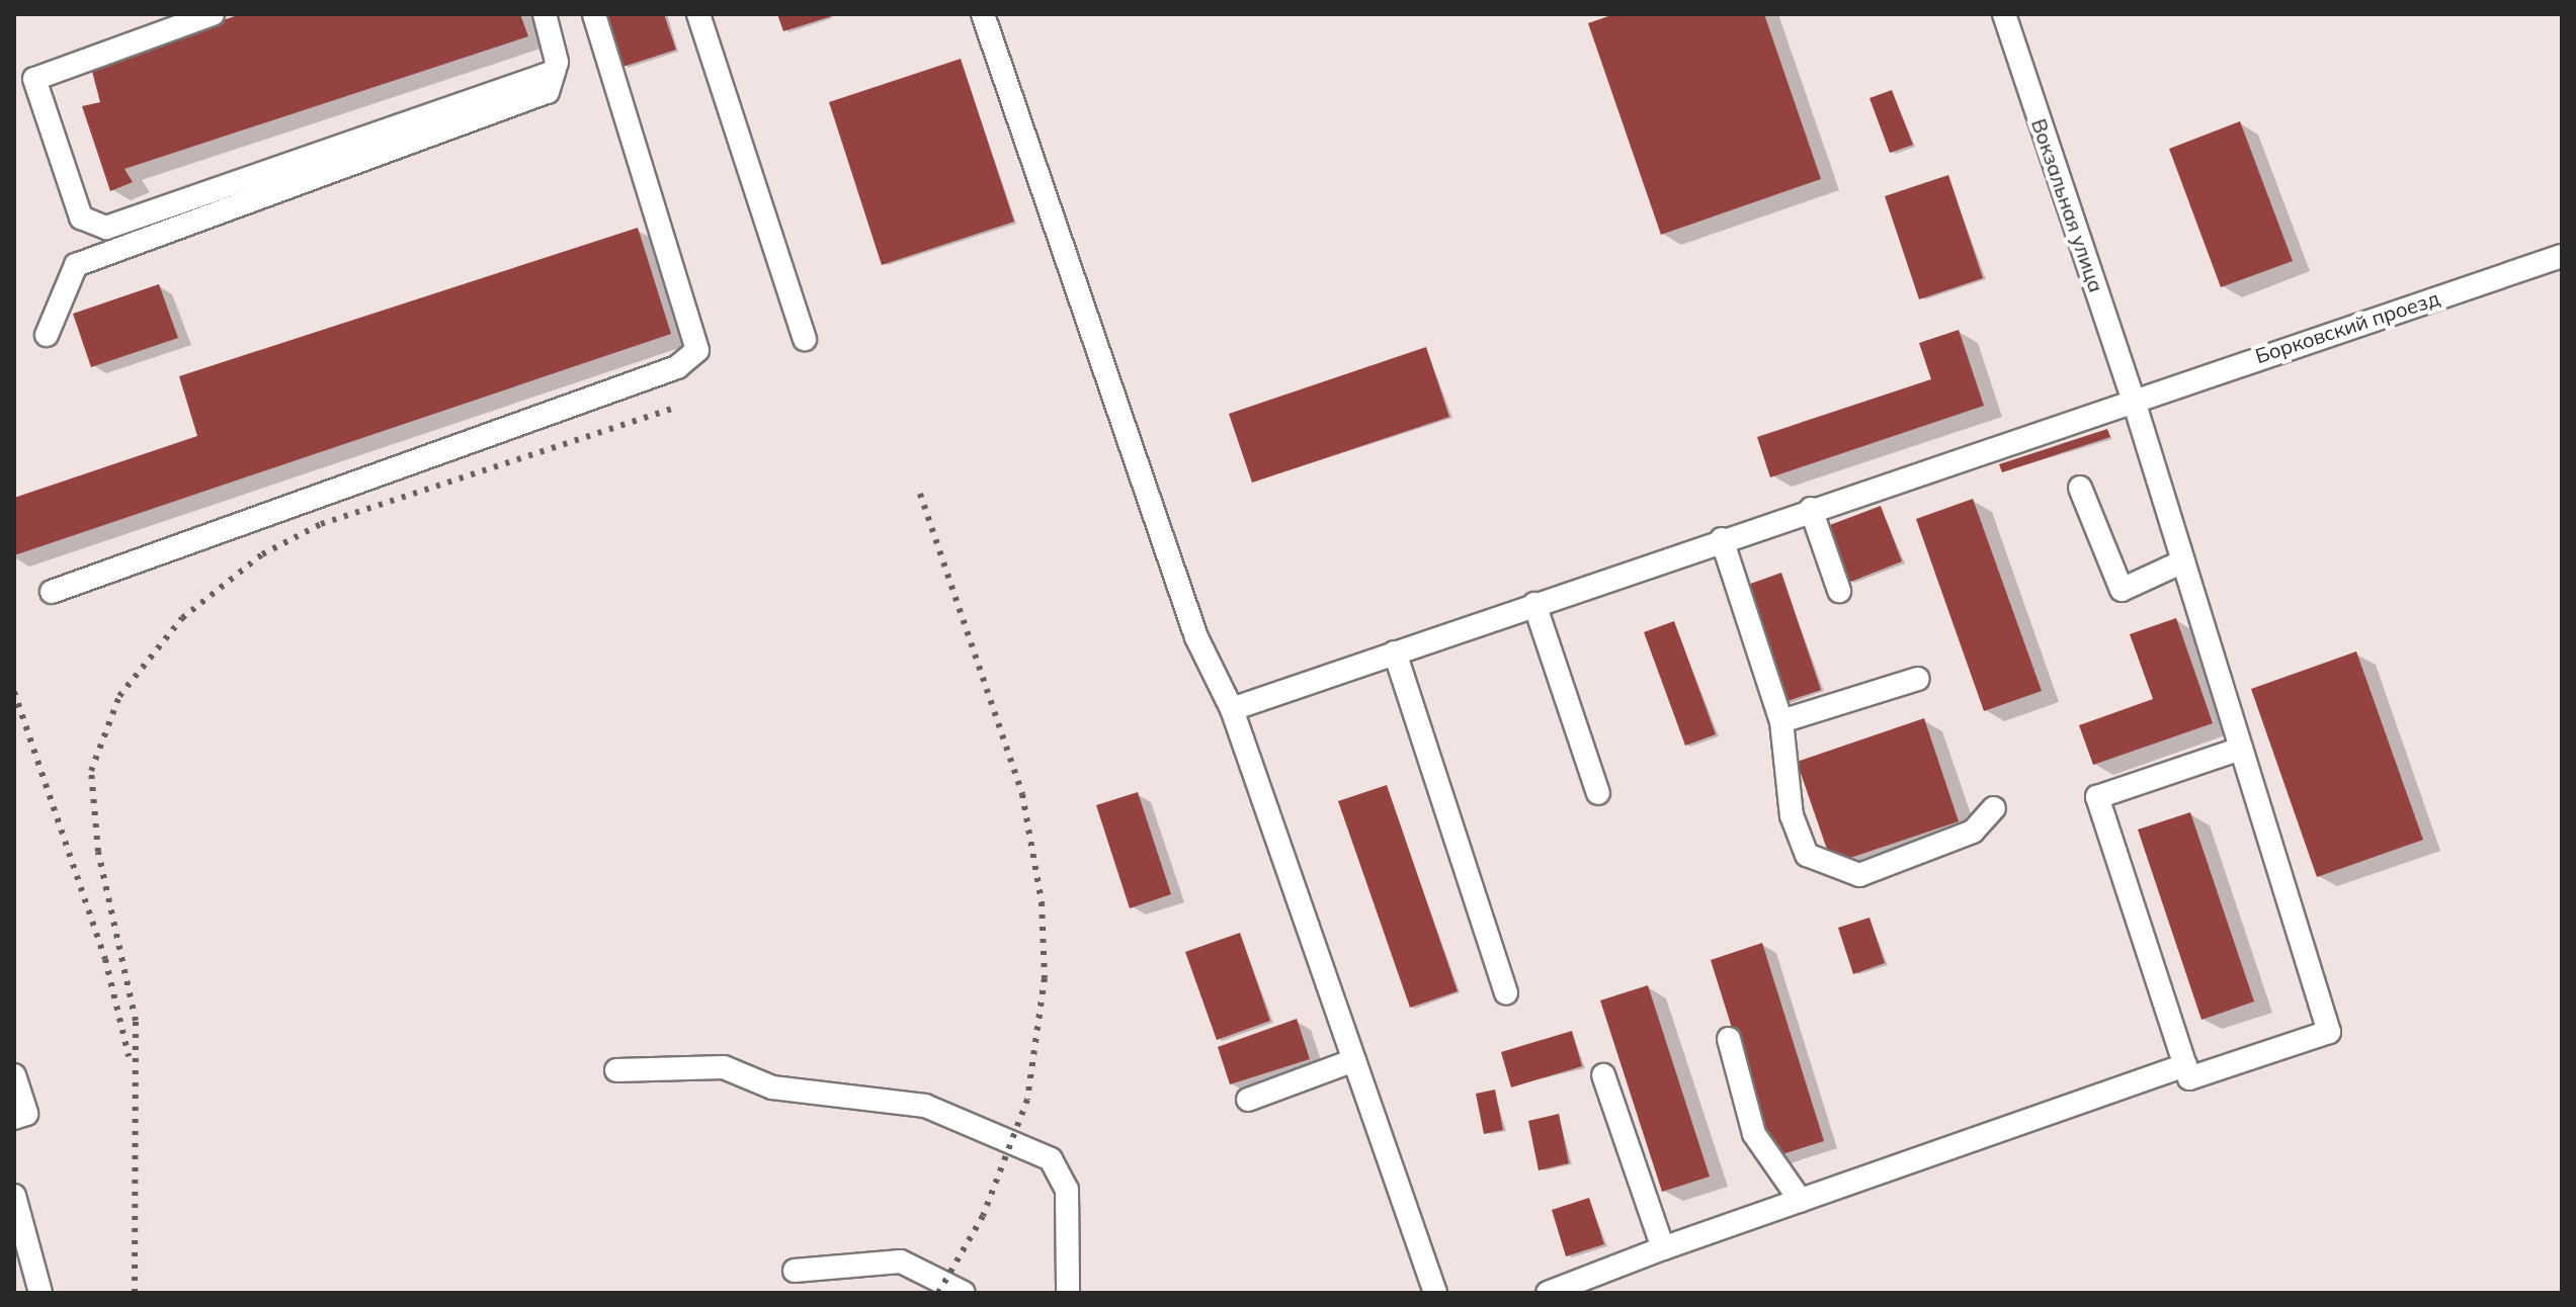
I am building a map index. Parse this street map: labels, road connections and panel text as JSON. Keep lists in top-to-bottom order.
{
  "streets": {
    "street": ["Вокзальная улица", "Борковский проезд"]
  },
  "crossings": [
    ["Вокзальная улица", "Борковский проезд"]
  ]
}
